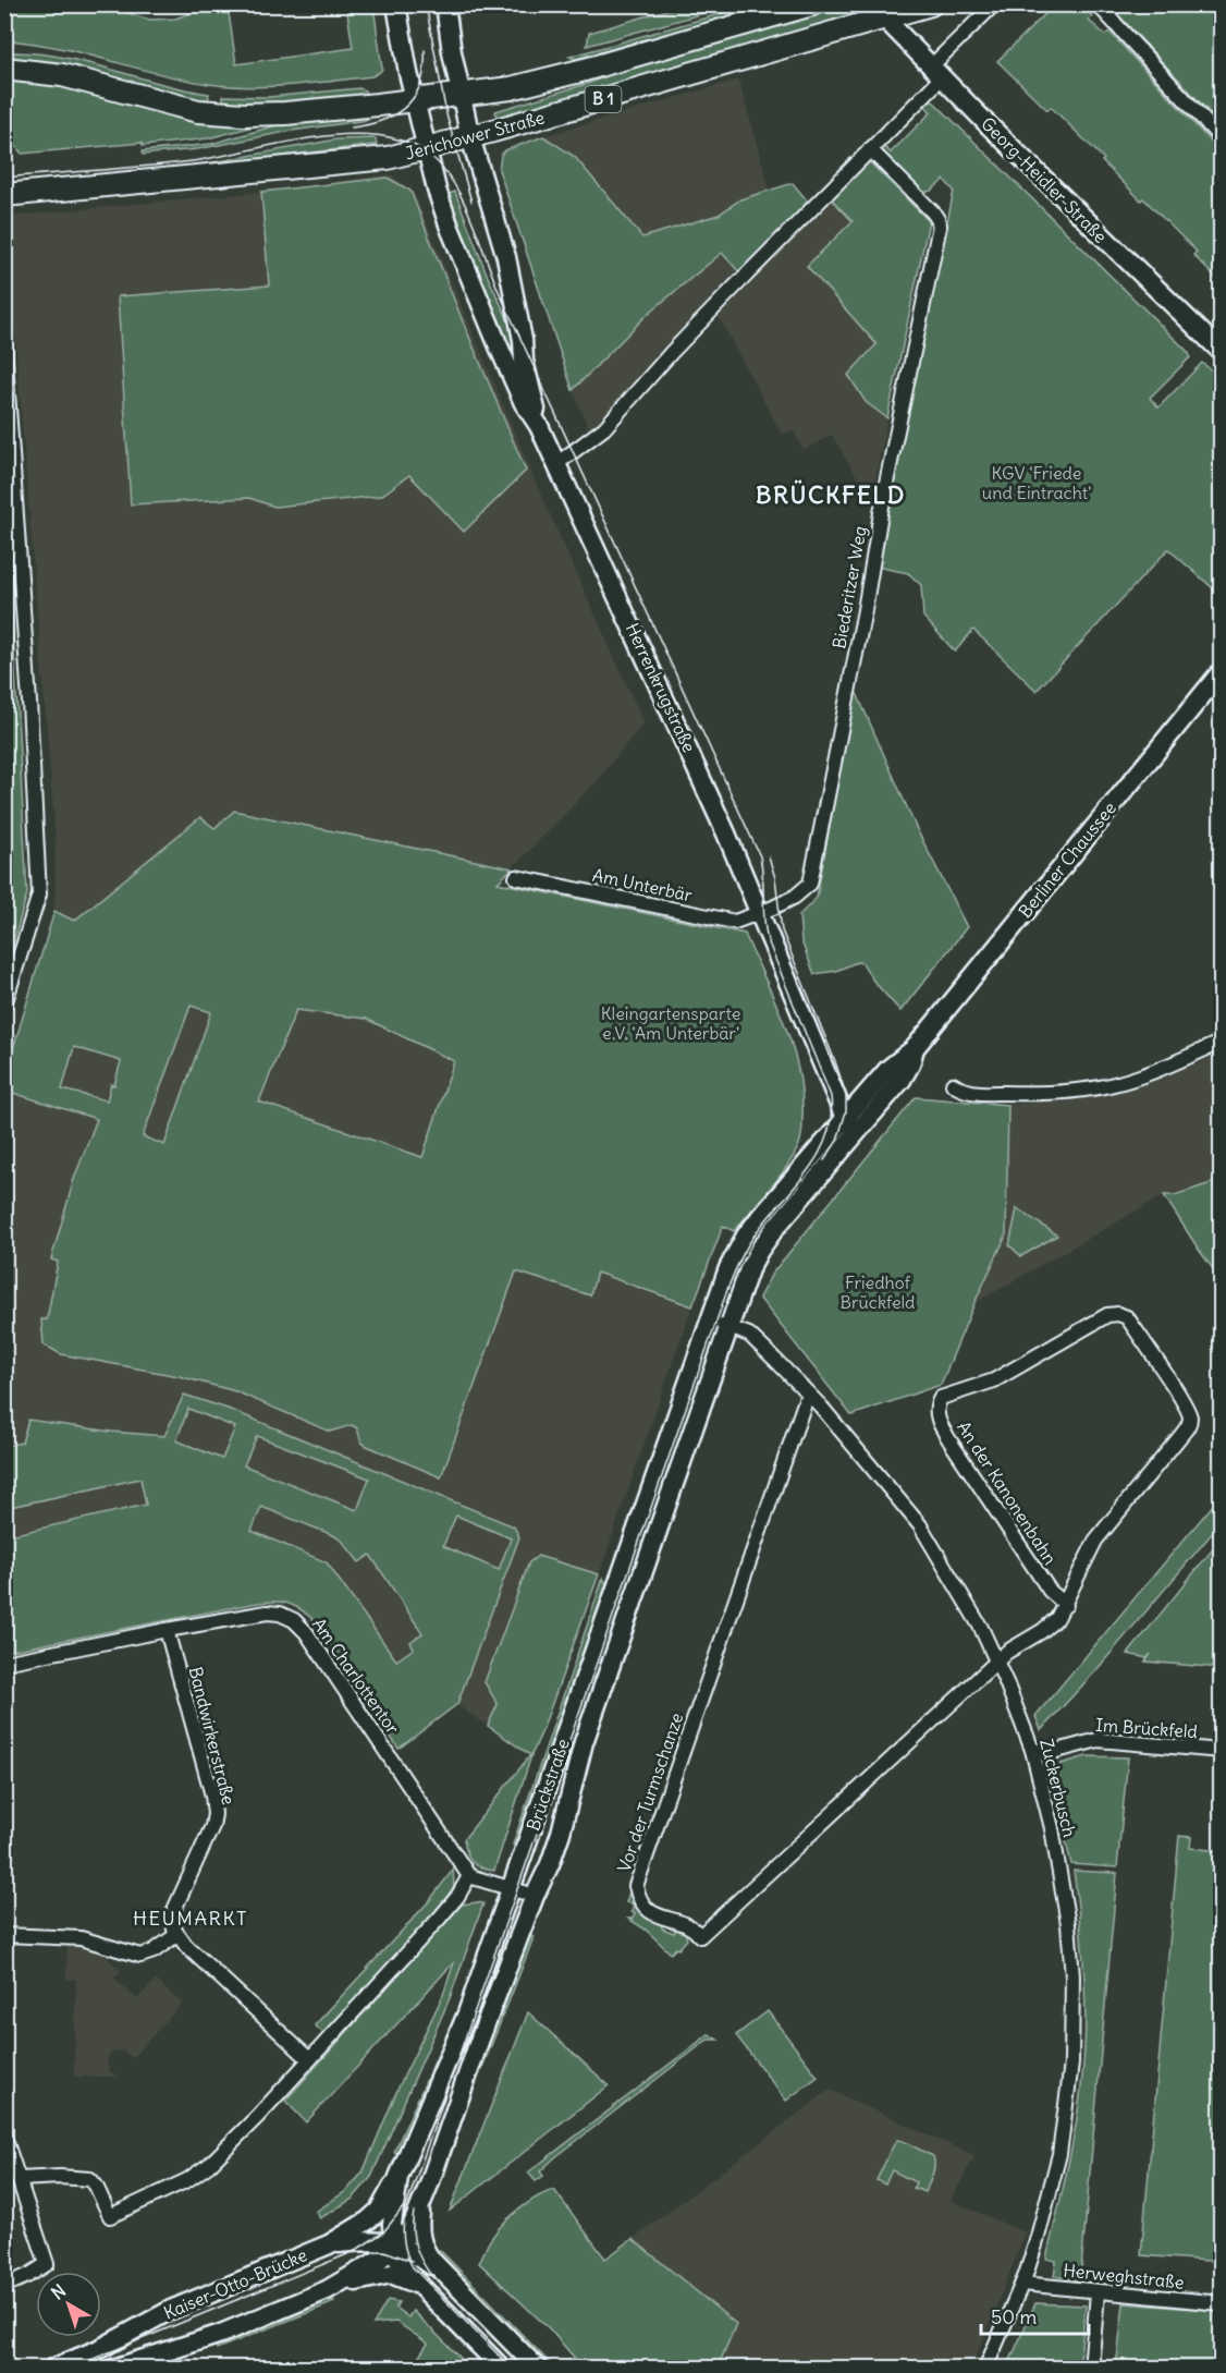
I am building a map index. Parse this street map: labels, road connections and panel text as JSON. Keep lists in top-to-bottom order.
{
  "streets": {
    "main road": [
      "B 1",
      "Jerichower Straße",
      "Georg-Heidler-Straße",
      "Herrenkrugstraße",
      "Berliner Chaussee",
      "Brückstraße",
      "Kaiser-Otto-Brücke"
    ],
    "street": [
      "Biederitzer Weg",
      "Am Unterbär",
      "An der Kanonenbahn",
      "Am Charlottentor",
      "Im Brückfeld",
      "Bandwirkerstraße",
      "Zuckerbusch",
      "Vor der Turmschanze",
      "Herweghstraße"
    ]
  },
  "crossings": [
    ["Jerichower Straße", "Georg-Heidler-Straße"],
    ["Jerichower Straße", "Herrenkrugstraße"],
    ["Biederitzer Weg", "Herrenkrugstraße"],
    ["Biederitzer Weg", "Am Unterbär"],
    ["Herrenkrugstraße", "Berliner Chaussee"],
    ["Herrenkrugstraße", "Am Unterbär"],
    ["Berliner Chaussee", "Brückstraße"],
    ["Berliner Chaussee", "Zuckerbusch"],
    ["An der Kanonenbahn", "Zuckerbusch"],
    ["An der Kanonenbahn", "Vor der Turmschanze"],
    ["Am Charlottentor", "Bandwirkerstraße"],
    ["Im Brückfeld", "Zuckerbusch"],
    ["Brückstraße", "Zuckerbusch"],
    ["Brückstraße", "Kaiser-Otto-Brücke"],
    ["Zuckerbusch", "Vor der Turmschanze"],
    ["Zuckerbusch", "Herweghstraße"]
  ],
  "districts": ["BRÜCKFELD", "HEUMARKT"],
  "parks": ["KGV 'Friede und Eintracht'", "Kleingartensparte e.V. 'Am Unterbär'", "Friedhof Brückfeld"],
  "scale_bar": "50 m",
  "north": "top left"
}
